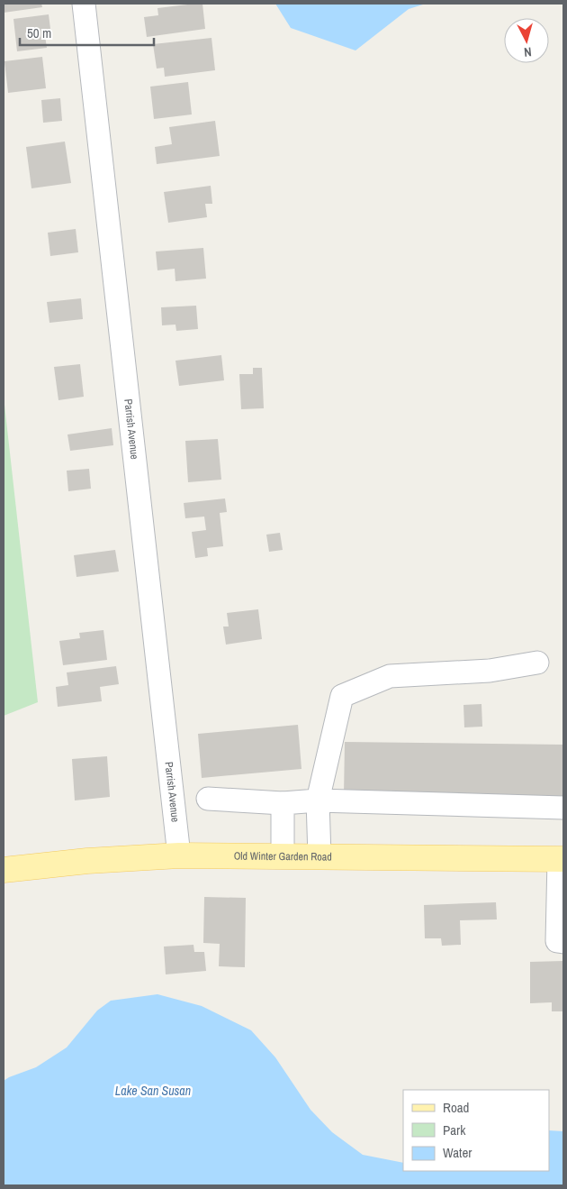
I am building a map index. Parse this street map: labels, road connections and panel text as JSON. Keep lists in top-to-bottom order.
{
  "streets": {
    "main road": ["Old Winter Garden Road"],
    "street": ["Parrish Avenue"]
  },
  "crossings": [
    ["Parrish Avenue", "Old Winter Garden Road"]
  ],
  "water": ["Lake San Susan"],
  "legend": ["Road", "Park", "Water"],
  "scale_bar": "50 m",
  "north": "bottom"
}
